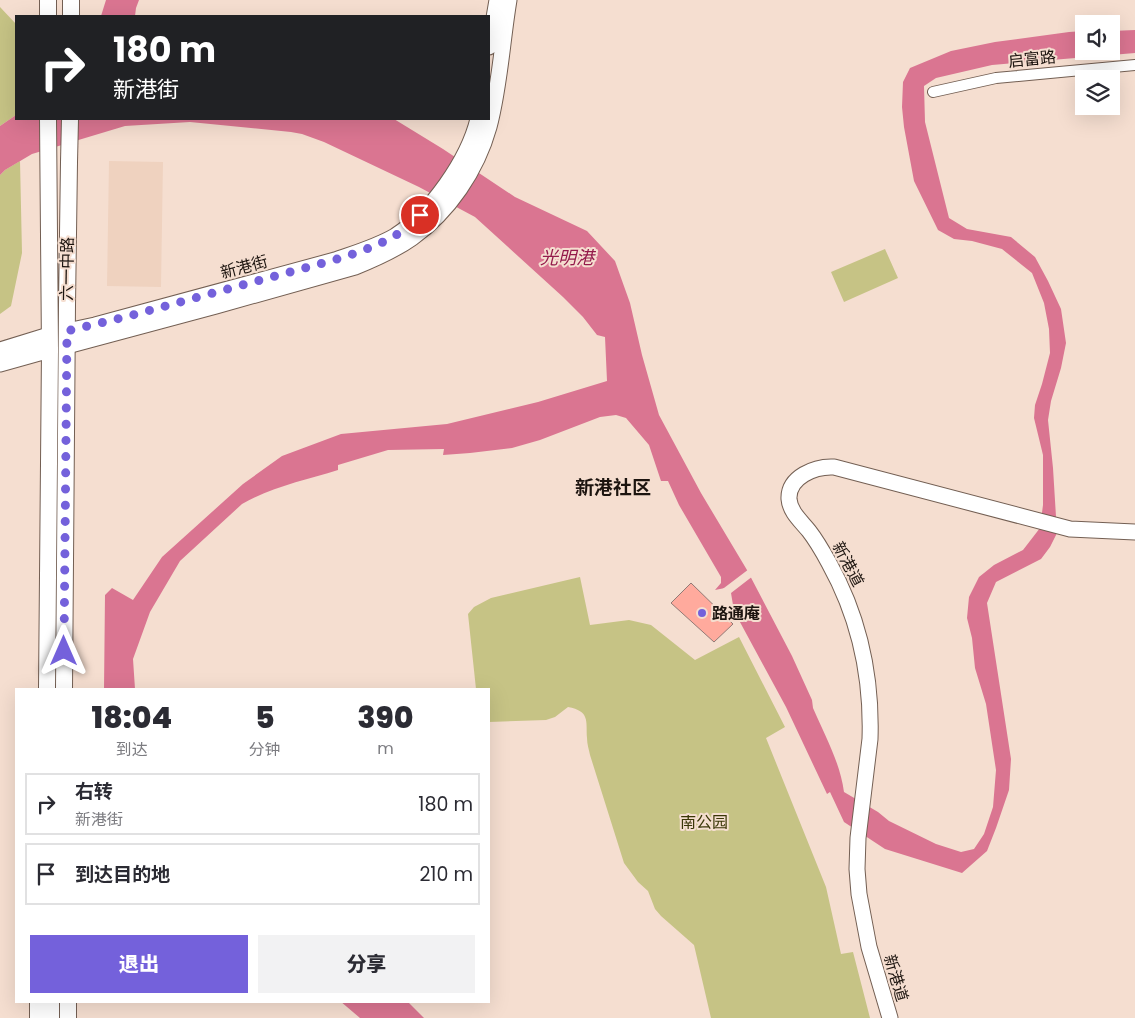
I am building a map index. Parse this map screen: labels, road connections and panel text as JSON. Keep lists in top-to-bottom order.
{
  "streets": {
    "main road": ["六一中路"],
    "street": ["启富路", "新港街", "新港道"]
  },
  "crossings": [
    ["新港街", "六一中路"]
  ],
  "districts": ["新港社区"],
  "water": ["光明港"],
  "parks": ["南公园"],
  "places": ["路通庵"],
  "page": {
    "turn": ["180 m", "新港街"],
    "eta": [
      "18:04",
      "到达",
      "5",
      "分钟",
      "390",
      "m"
    ],
    "list": [
      {
        "name": "右转",
        "note": "新港街",
        "value": "180 m"
      },
      {
        "name": "到达目的地",
        "value": "210 m"
      }
    ],
    "buttons": ["退出", "分享"]
  }
}
